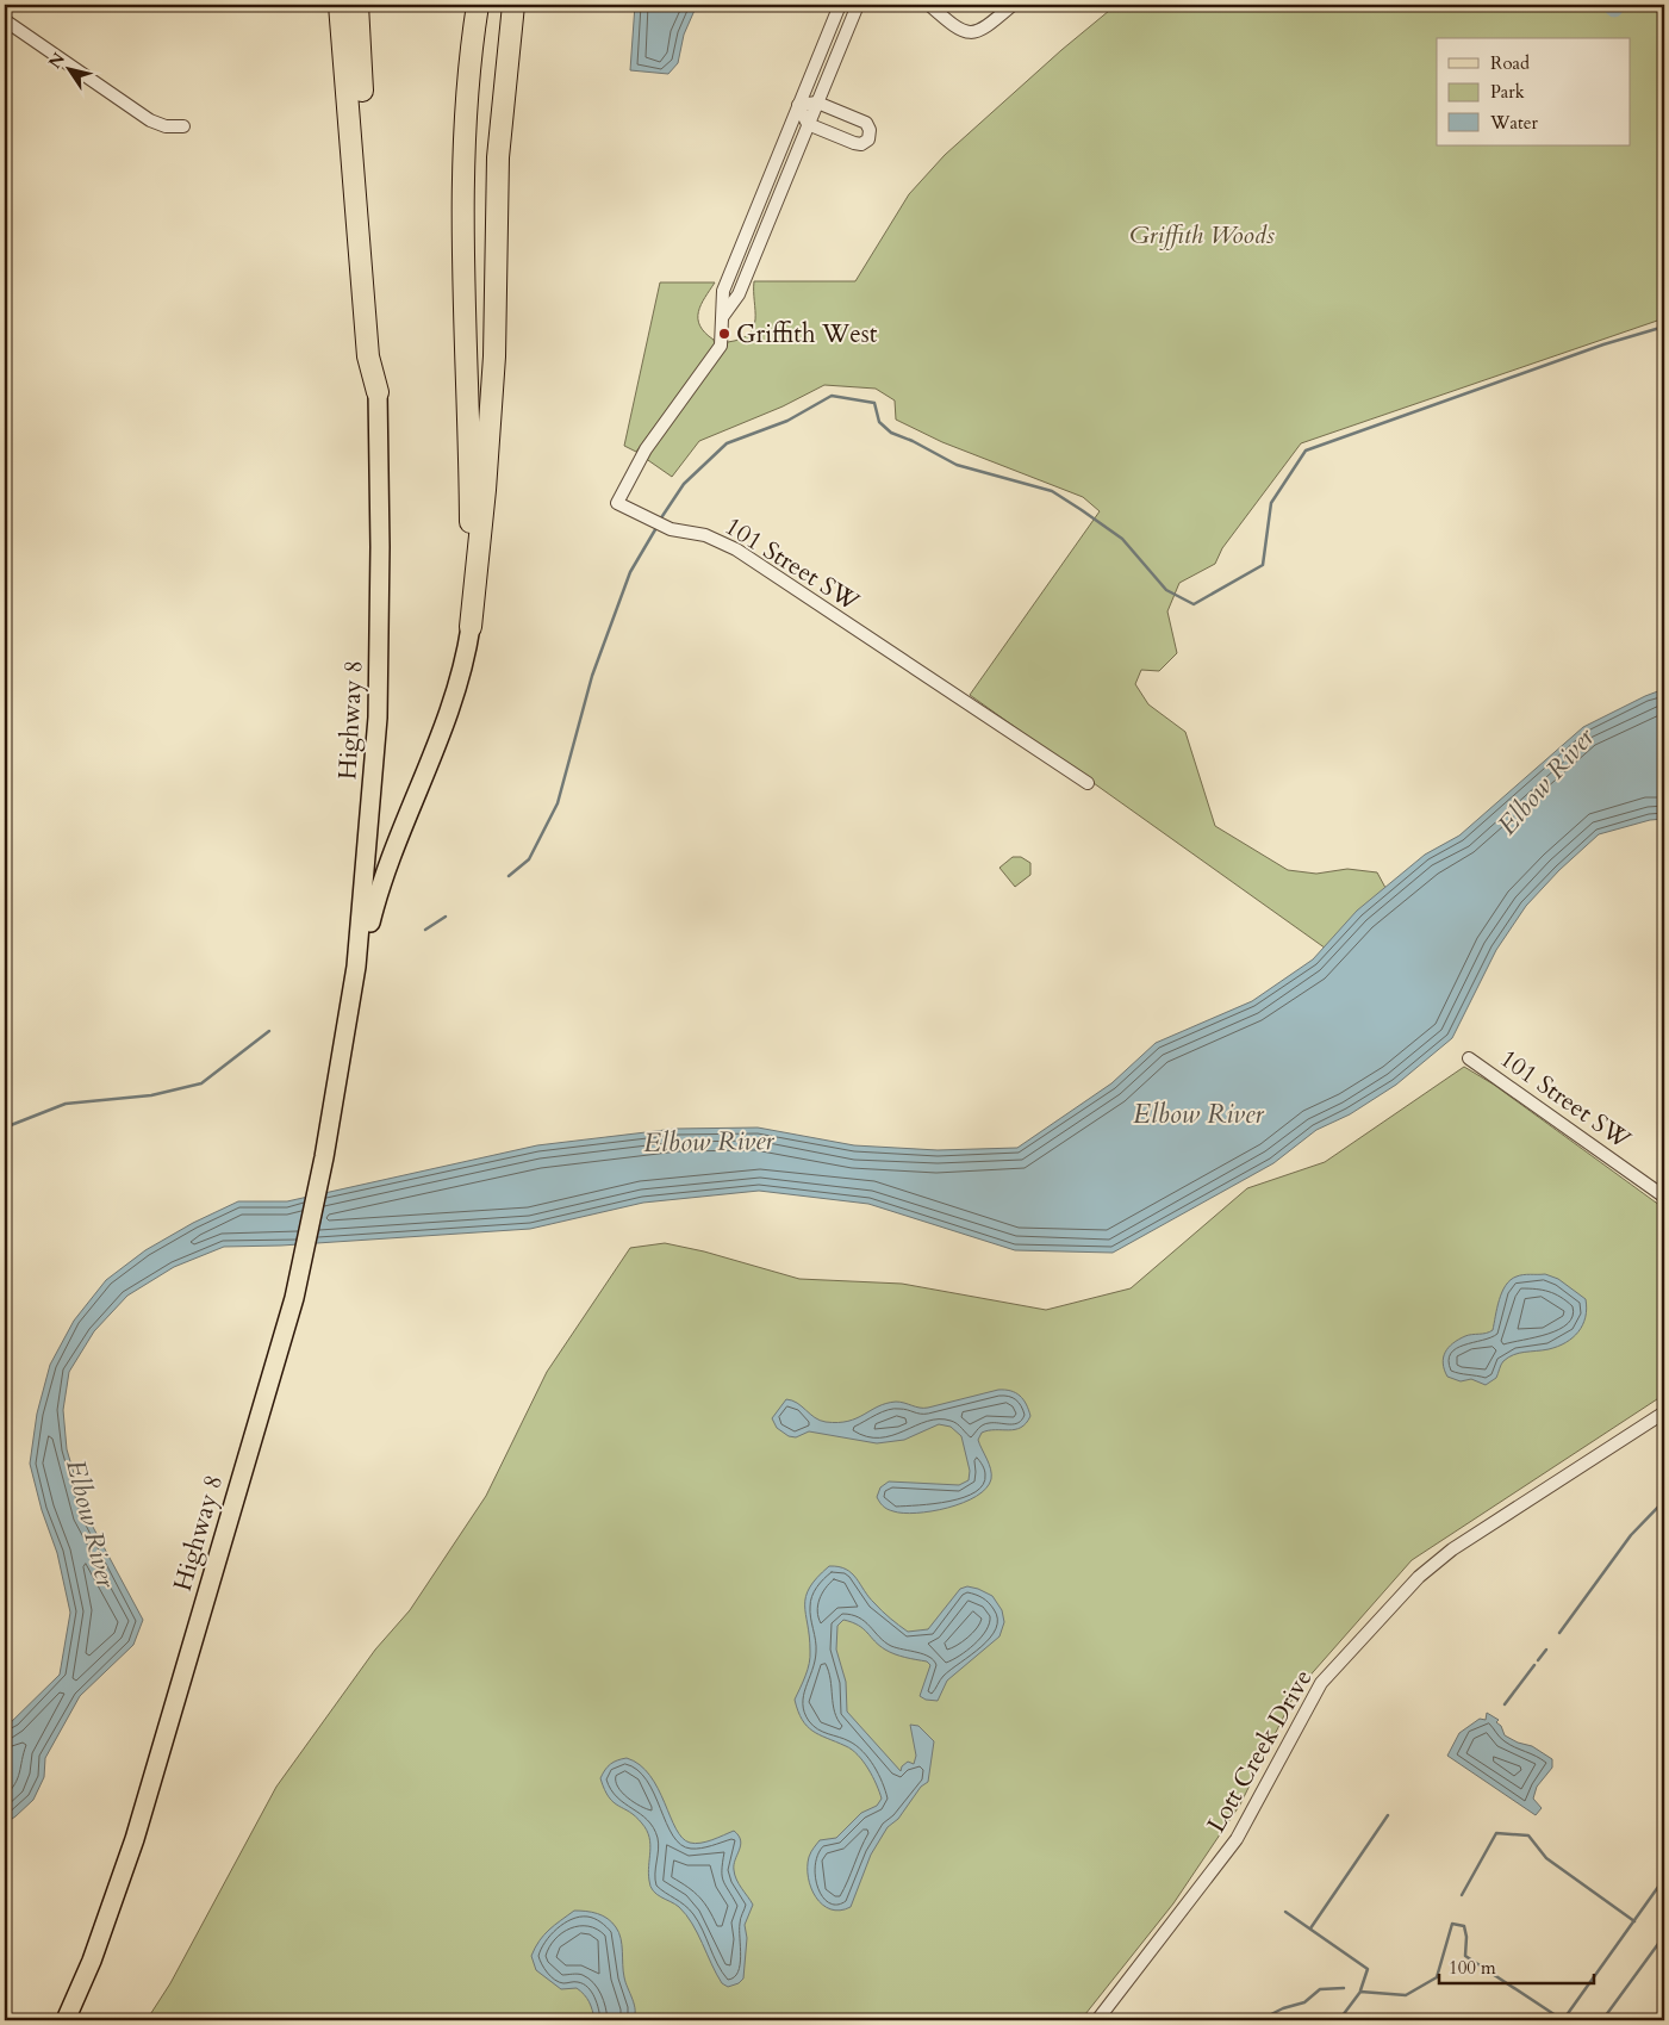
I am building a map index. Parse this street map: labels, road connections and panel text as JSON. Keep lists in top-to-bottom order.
{
  "streets": {
    "main road": ["Highway 8"],
    "street": ["101 Street SW", "Lott Creek Drive"]
  },
  "water": ["Elbow River"],
  "parks": ["Griffith Woods"],
  "places": ["Griffith West"],
  "legend": ["Road", "Park", "Water"],
  "scale_bar": "100 m",
  "north": "top left"
}
